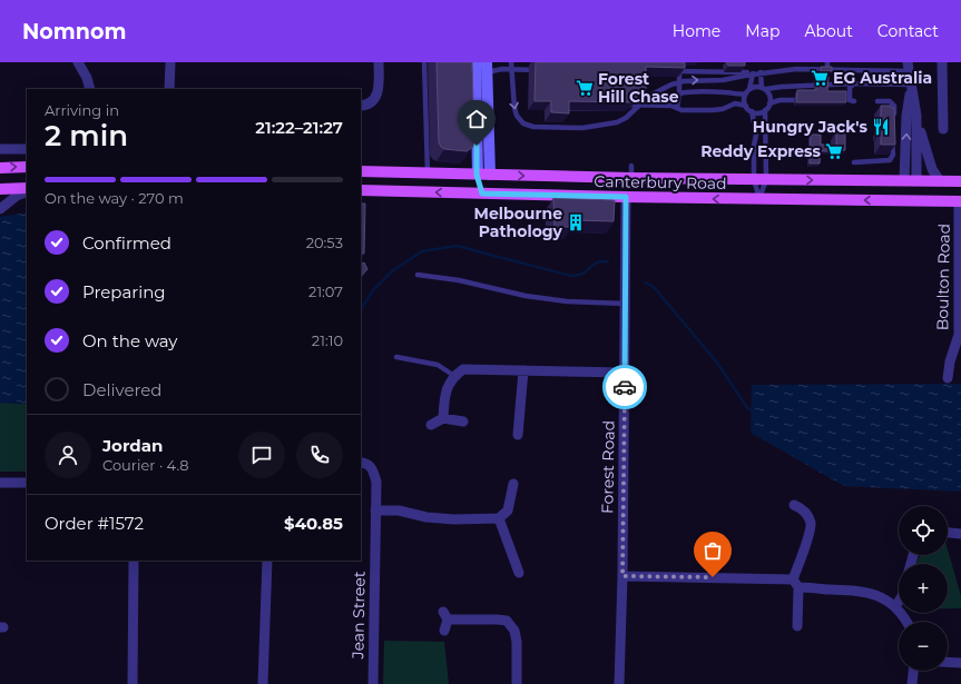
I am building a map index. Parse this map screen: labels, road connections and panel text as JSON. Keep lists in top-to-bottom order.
{
  "streets": {
    "main road": ["Canterbury Road"],
    "street": ["Boulton Road", "Forest Road", "Jean Street"]
  },
  "crossings": [
    ["Canterbury Road", "Boulton Road"],
    ["Canterbury Road", "Forest Road"]
  ],
  "places": {
    "supermarket": ["EG Australia", "Forest Hill Chase", "Reddy Express"],
    "restaurant": ["Hungry Jack's"],
    "building": ["Melbourne Pathology"]
  },
  "page": {
    "header": "Nomnom",
    "nav": [
      "Home",
      "Map",
      "About",
      "Contact"
    ],
    "heading": ["2 min", "Arriving in", "21:22–21:27"],
    "panel": [
      "Jordan",
      "Courier · 4.8",
      "Order #1572",
      "$40.85"
    ],
    "bar": "On the way · 270 m",
    "list": [
      ["Confirmed", "20:53"],
      ["Preparing", "21:07"],
      ["On the way", "21:10"],
      "Delivered"
    ],
    "map_buttons": ["+", "−"]
  }
}
